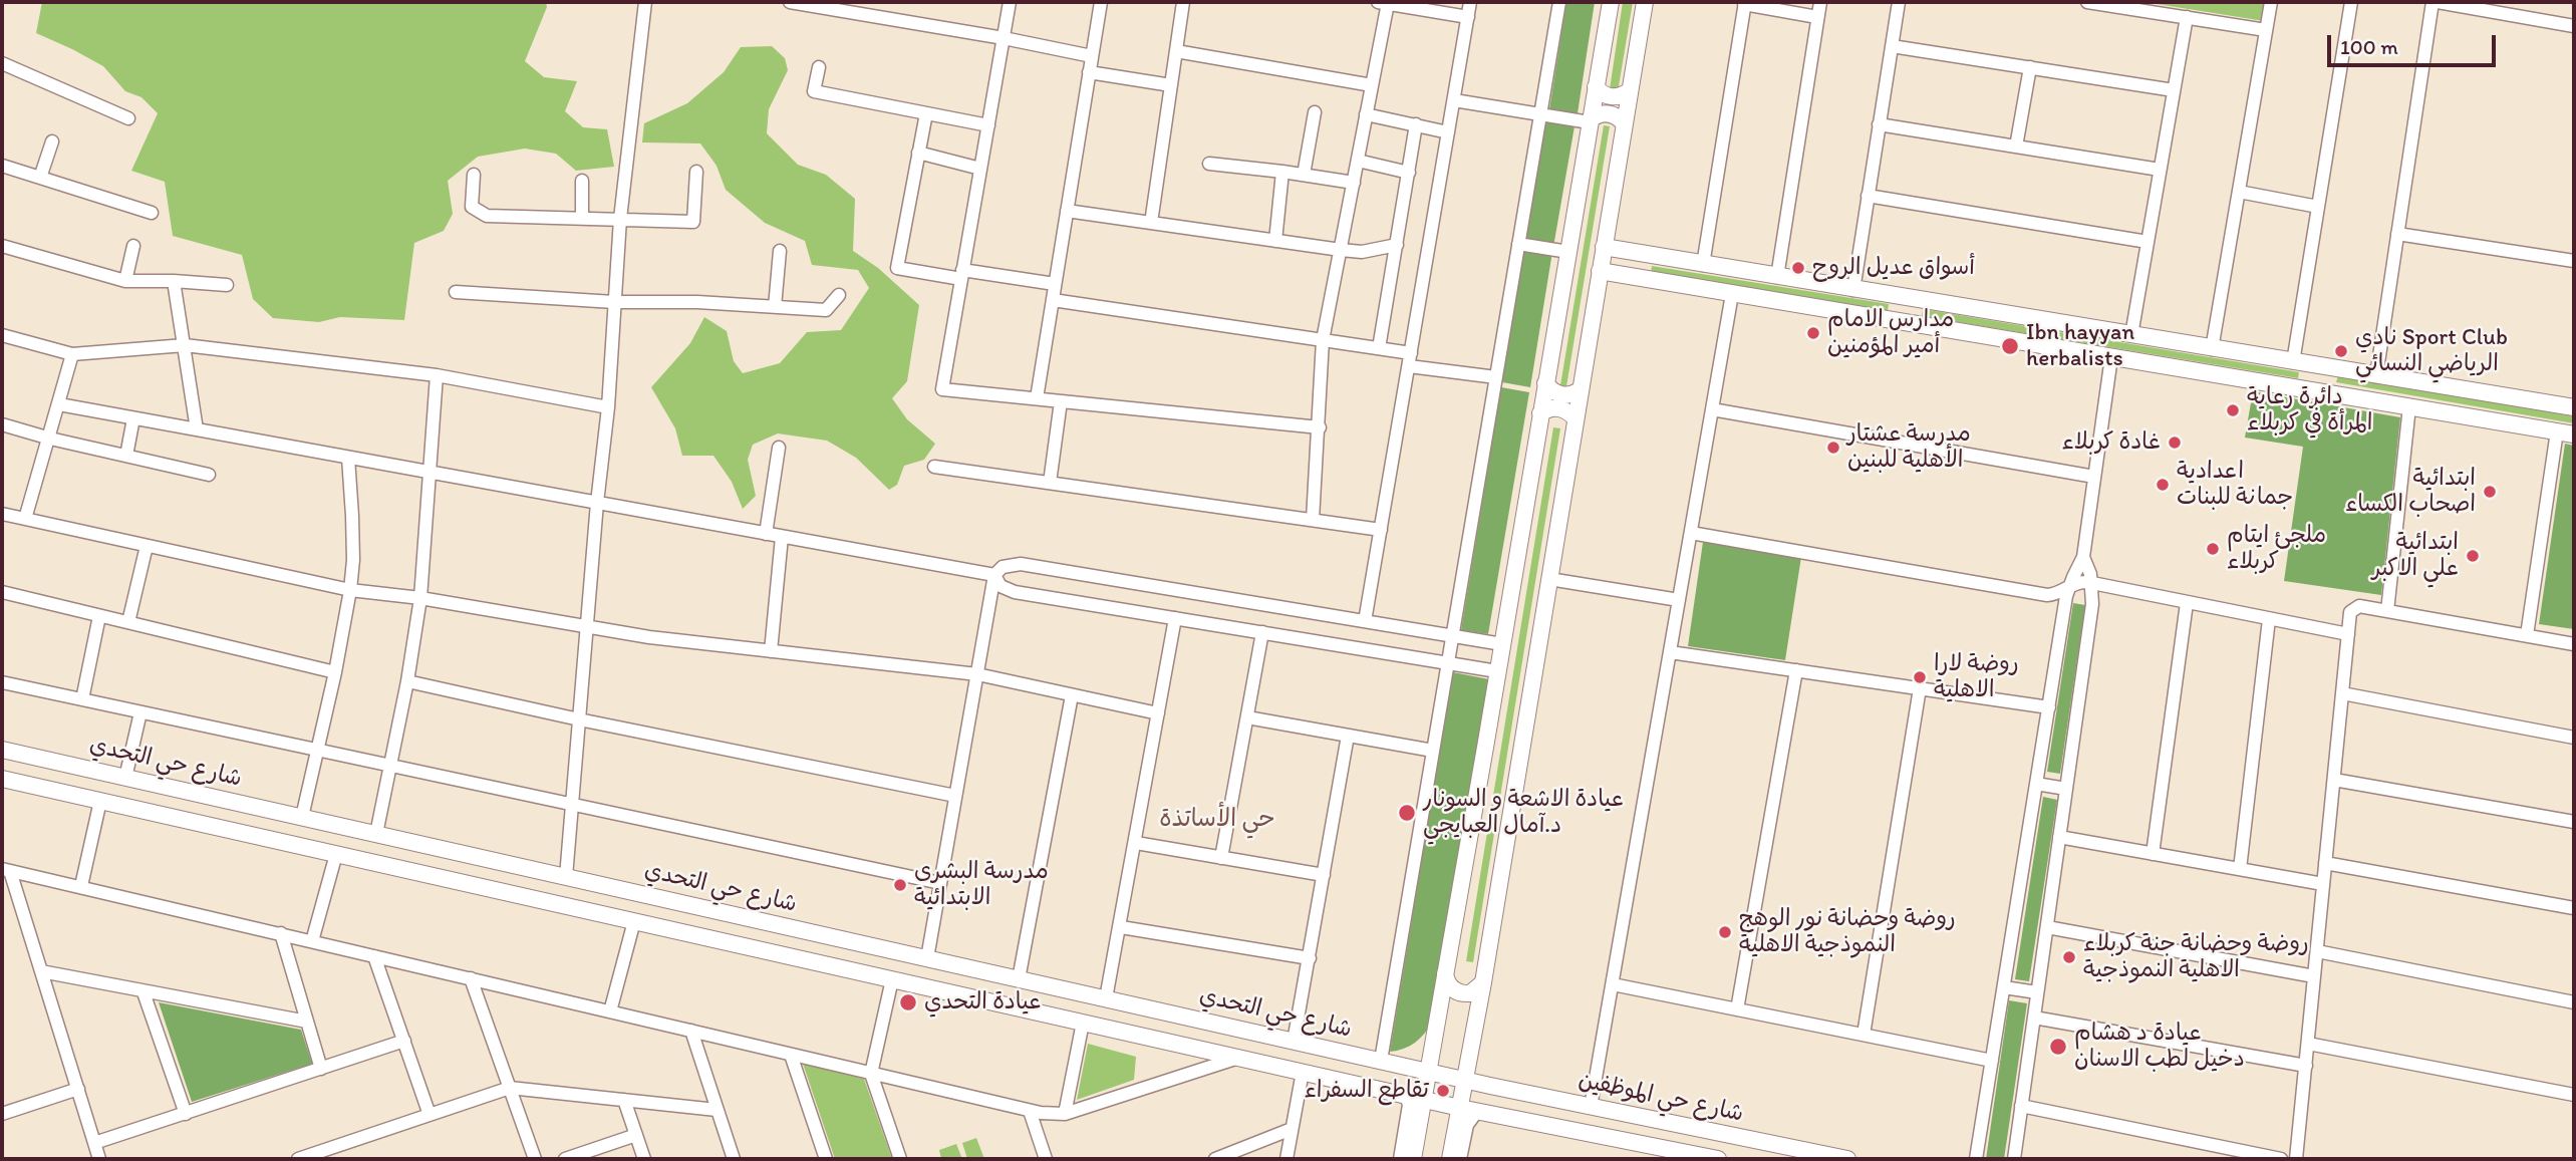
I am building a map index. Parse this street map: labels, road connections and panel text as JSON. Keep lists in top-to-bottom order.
{
  "streets": {
    "main road": ["شارع حي التحدي", "شارع حي الموظفين"]
  },
  "districts": ["حي الأساتذة"],
  "places": [
    "أسواق عديل الروح",
    "مدارس الامام أمير المؤمنين",
    "Ibn hayyan herbalists",
    "نادي Sport Club الرياضي النسائي",
    "دائرة رعاية المرأة في كربلاء",
    "غادة كربلاء",
    "مدرسة عشتار الأهلية للبنين",
    "اعدادية جمانة للبنات",
    "ابتدائية اصحاب الكساء",
    "ملجئ ايتام كربلاء",
    "ابتدائية علي الاكبر",
    "روضة لارا الاهلية",
    "عيادة الاشعة و السونار د.آمال العبايجي",
    "مدرسة البشرى الابتدائية",
    "روضة وحضانة نور الوهج النموذجية الاهلية",
    "روضة وحضانة جنة كربلاء الاهلية النموذجية",
    "عيادة التحدي",
    "عيادة د هشام دخيل لطب الاسنان",
    "تقاطع السفراء"
  ],
  "scale_bar": "100 m"
}
